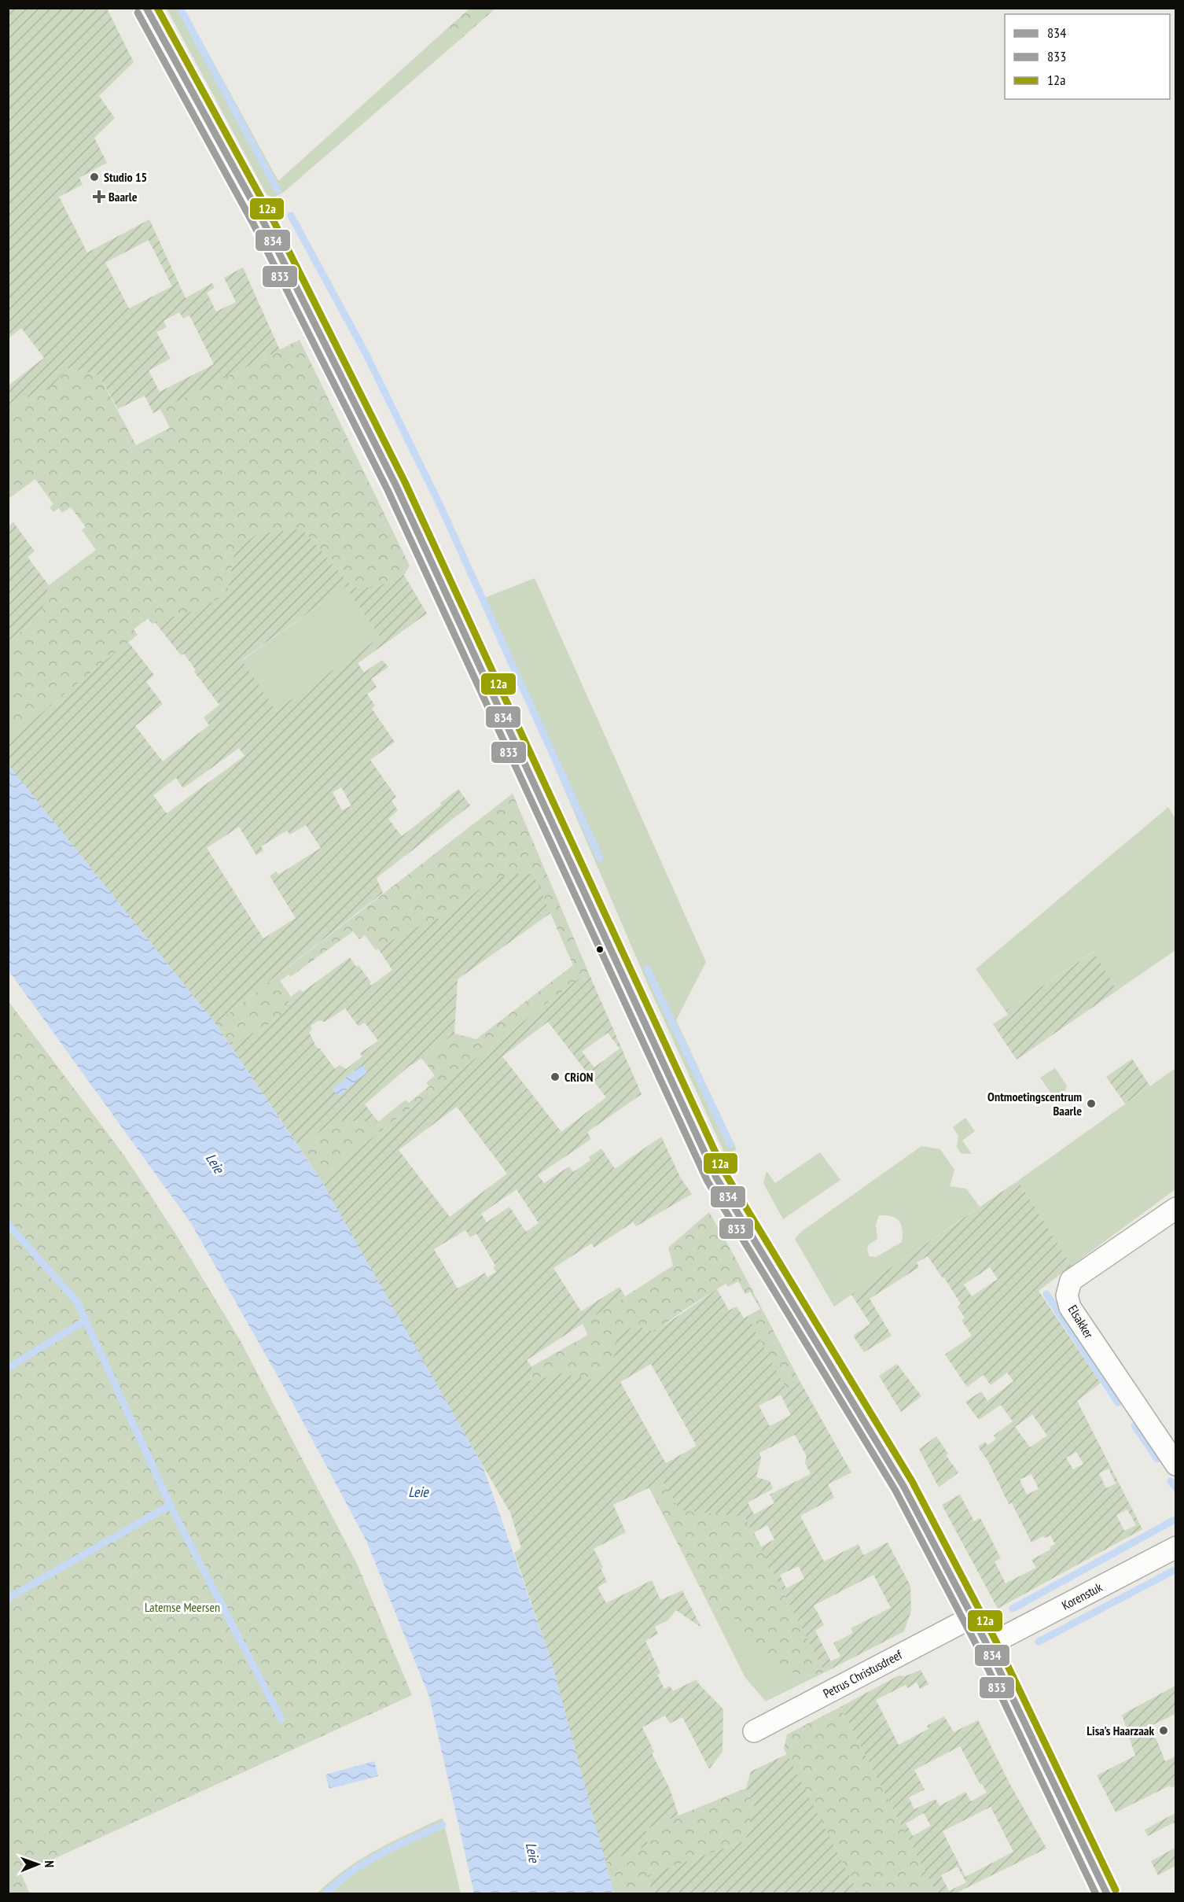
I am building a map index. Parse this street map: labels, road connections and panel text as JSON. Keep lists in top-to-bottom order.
{
  "streets": {
    "street": ["Elsakker", "Korenstuk", "Petrus Christusdreef"]
  },
  "water": ["Leie"],
  "parks": ["Latemse Meersen"],
  "places": {
    "other": [
      "Studio 15",
      "CRiON",
      "Ontmoetingscentrum Baarle",
      "Lisa's Haarzaak"
    ],
    "health": ["Baarle"]
  },
  "lines": ["transit line 834", "transit line 12a", "transit line 833"],
  "legend": ["834", "833", "12a"],
  "north": "right"
}
